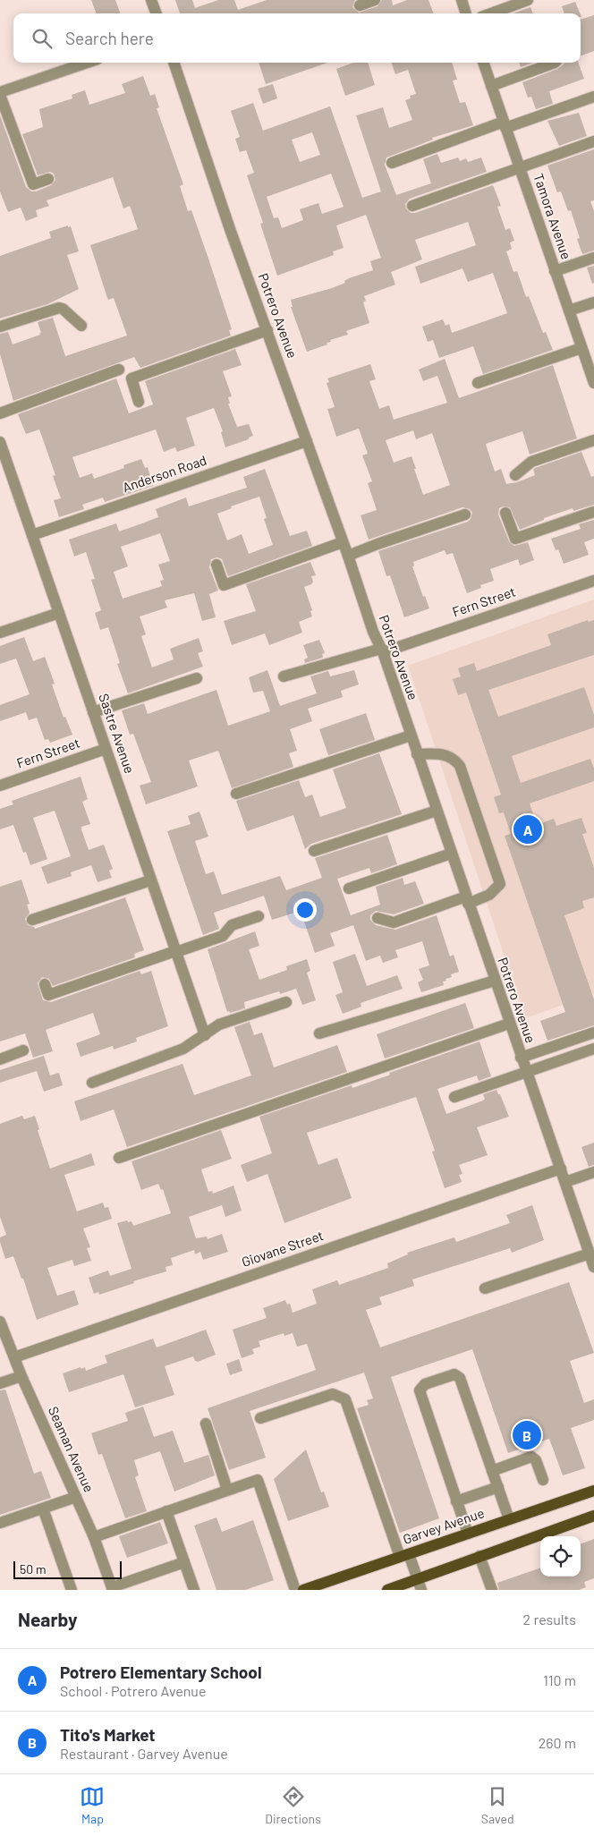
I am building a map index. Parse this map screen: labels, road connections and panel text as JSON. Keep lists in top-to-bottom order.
{
  "streets": {
    "main road": ["Garvey Avenue"],
    "street": [
      "Tamora Avenue",
      "Potrero Avenue",
      "Anderson Road",
      "Fern Street",
      "Sastre Avenue",
      "Giovane Street",
      "Seaman Avenue"
    ]
  },
  "crossings": [
    ["Potrero Avenue", "Anderson Road"],
    ["Potrero Avenue", "Fern Street"],
    ["Potrero Avenue", "Giovane Street"],
    ["Anderson Road", "Sastre Avenue"],
    ["Fern Street", "Sastre Avenue"],
    ["Giovane Street", "Seaman Avenue"]
  ],
  "scale_bar": "50 m",
  "page": {
    "search": "Search here",
    "pins": ["A", "B"],
    "scale": "50 m",
    "heading": ["Nearby", "2 results"],
    "list": [
      {
        "mark": "A",
        "name": "Potrero Elementary School",
        "note": "School · Potrero Avenue",
        "value": "110 m"
      },
      {
        "mark": "B",
        "name": "Tito's Market",
        "note": "Restaurant · Garvey Avenue",
        "value": "260 m"
      }
    ],
    "nav": ["Map", "Directions", "Saved"]
  }
}
